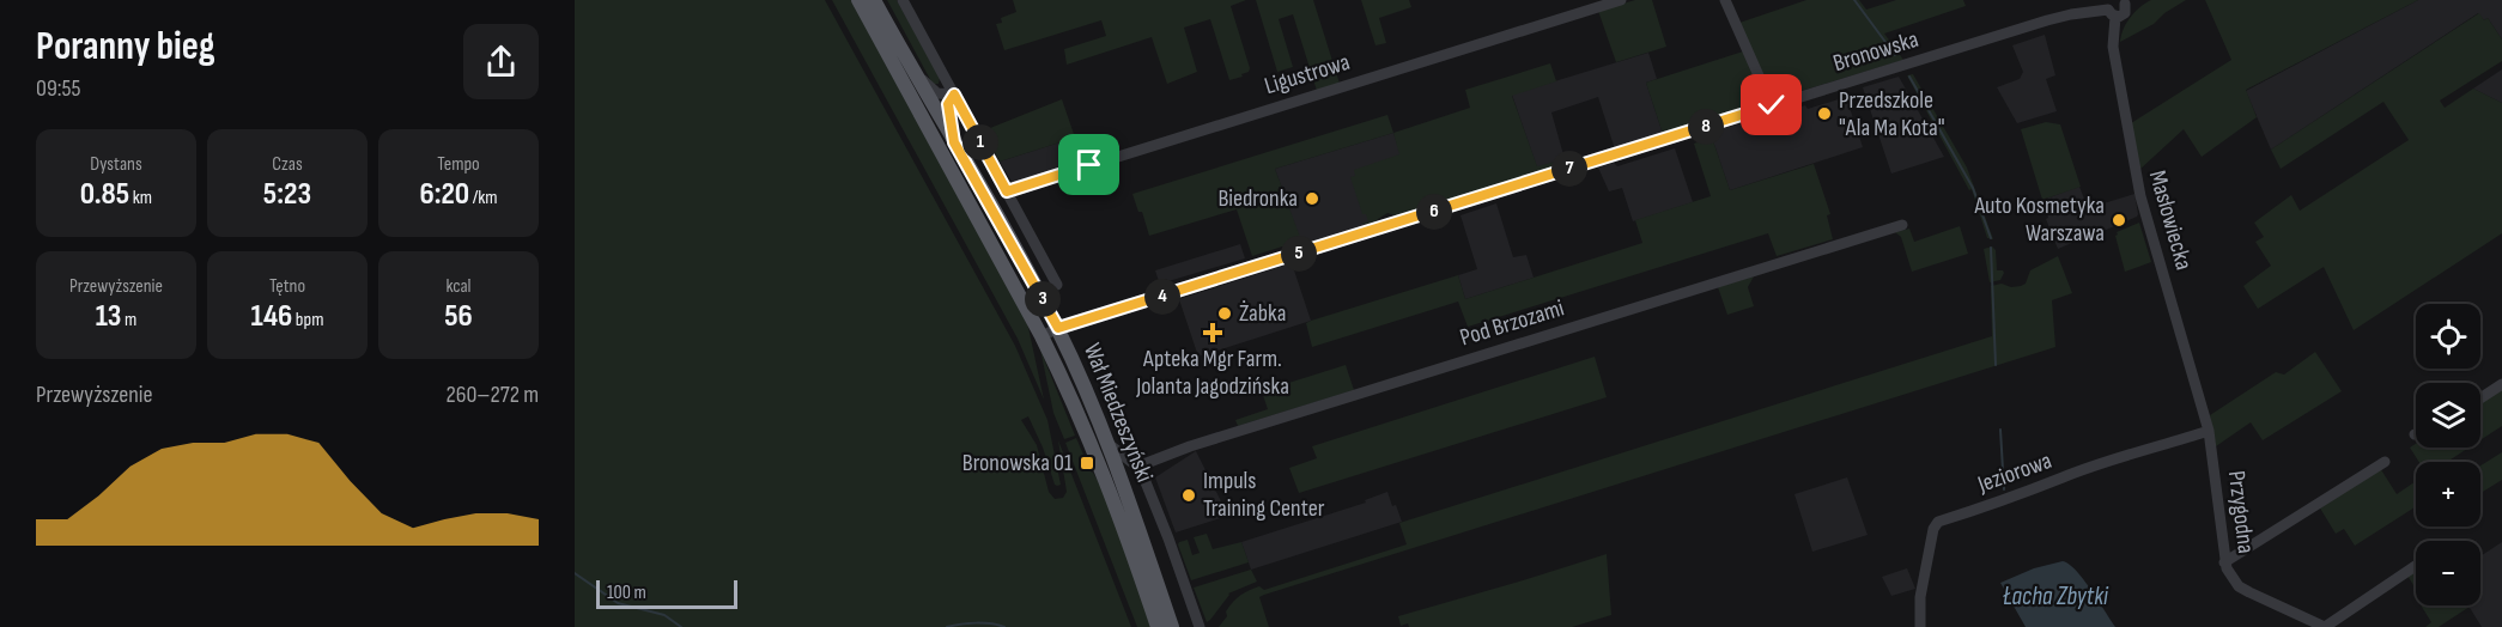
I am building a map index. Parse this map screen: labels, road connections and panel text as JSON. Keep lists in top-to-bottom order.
{
  "streets": {
    "main road": ["Wał Miedzeszyński"],
    "street": [
      "Bronowska",
      "Ligustrowa",
      "Masłowiecka",
      "Pod Brzozami",
      "Jeziorowa",
      "Przygodna"
    ]
  },
  "crossings": [
    ["Bronowska", "Masłowiecka"],
    ["Bronowska", "Wał Miedzeszyński"],
    ["Masłowiecka", "Jeziorowa"],
    ["Masłowiecka", "Przygodna"],
    ["Jeziorowa", "Przygodna"]
  ],
  "water": ["Łacha Zbytki"],
  "places": {
    "other": [
      "Przedszkole \"Ala Ma Kota\"",
      "Biedronka",
      "Auto Kosmetyka Warszawa",
      "Żabka",
      "Impuls Training Center"
    ],
    "health": ["Apteka Mgr Farm. Jolanta Jagodzińska"],
    "transit": ["Bronowska 01"]
  },
  "scale_bar": "100 m",
  "page": {
    "heading": ["Poranny bieg", "09:55"],
    "pins": [
      "8",
      "1",
      "7",
      "6",
      "5",
      "4",
      "3"
    ],
    "stats": [
      ["Dystans", "0.85 km"],
      ["Czas", "5:23"],
      ["Tempo", "6:20 /km"],
      ["Przewyższenie", "13 m"],
      ["Tętno", "146 bpm"],
      ["kcal", "56"]
    ],
    "map_buttons": ["+", "−"],
    "chart": ["Przewyższenie", "260–272 m"],
    "scale": "100 m"
  }
}
